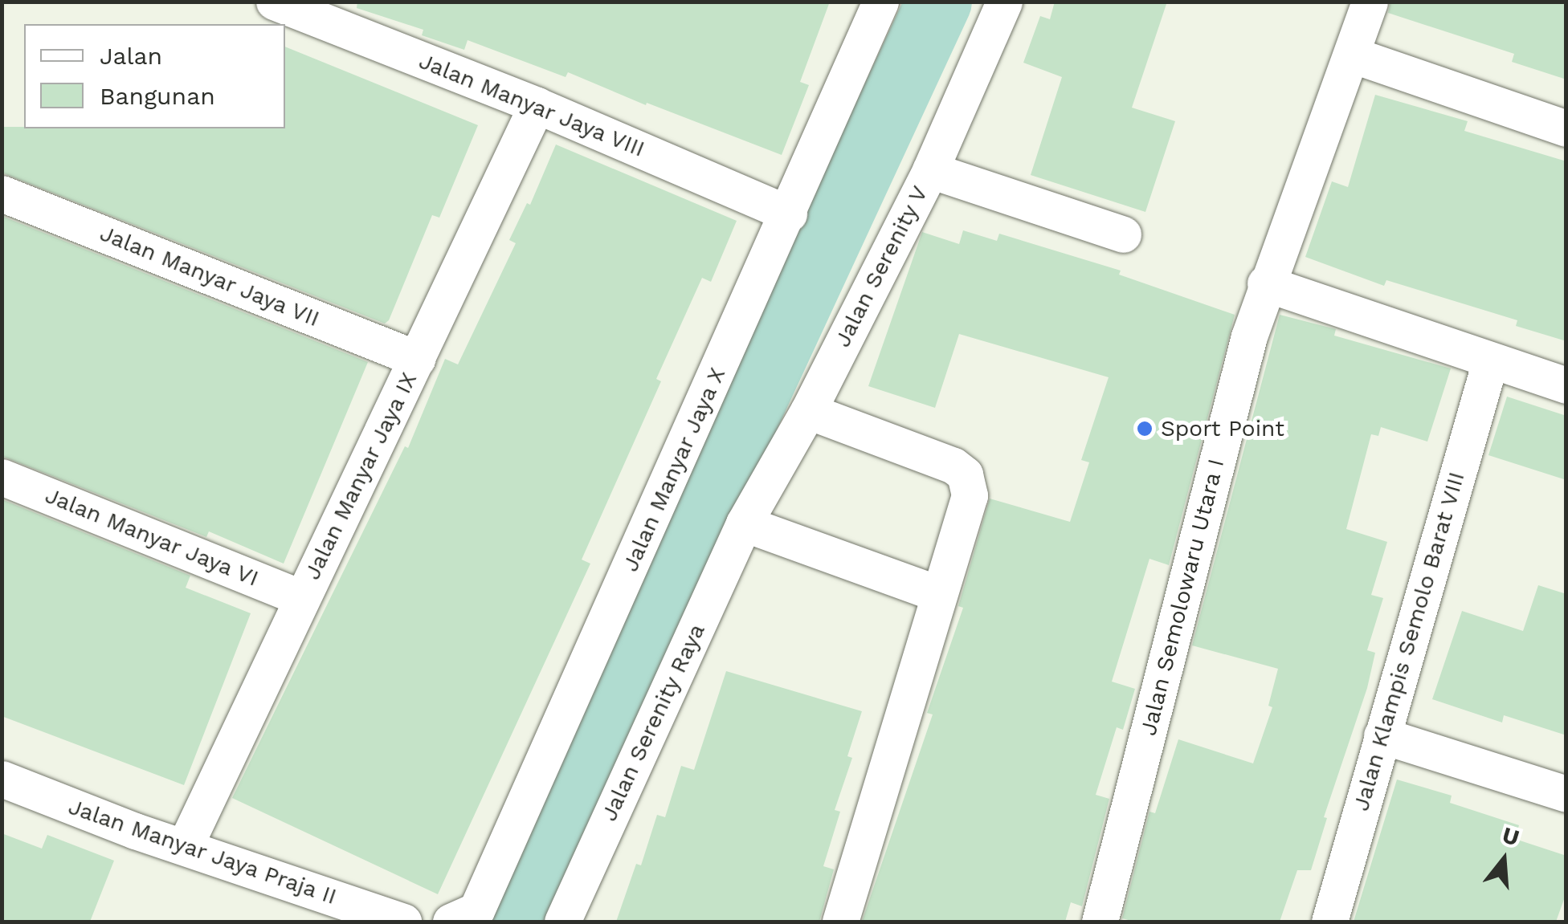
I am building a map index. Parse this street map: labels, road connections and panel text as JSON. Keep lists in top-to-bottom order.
{
  "streets": {
    "street": [
      "Jalan Manyar Jaya VIII",
      "Jalan Serenity V",
      "Jalan Manyar Jaya VII",
      "Jalan Manyar Jaya X",
      "Jalan Manyar Jaya IX",
      "Jalan Manyar Jaya VI",
      "Jalan Semolowaru Utara I",
      "Jalan Klampis Semolo Barat VIII",
      "Jalan Serenity Raya",
      "Jalan Manyar Jaya Praja II"
    ]
  },
  "crossings": [
    ["Jalan Manyar Jaya VIII", "Jalan Manyar Jaya X"],
    ["Jalan Manyar Jaya VIII", "Jalan Manyar Jaya IX"],
    ["Jalan Serenity V", "Jalan Serenity Raya"],
    ["Jalan Manyar Jaya VII", "Jalan Manyar Jaya IX"],
    ["Jalan Manyar Jaya IX", "Jalan Manyar Jaya VI"],
    ["Jalan Manyar Jaya IX", "Jalan Manyar Jaya Praja II"]
  ],
  "places": ["Sport Point"],
  "legend": ["Jalan", "Bangunan"],
  "north": "top"
}
